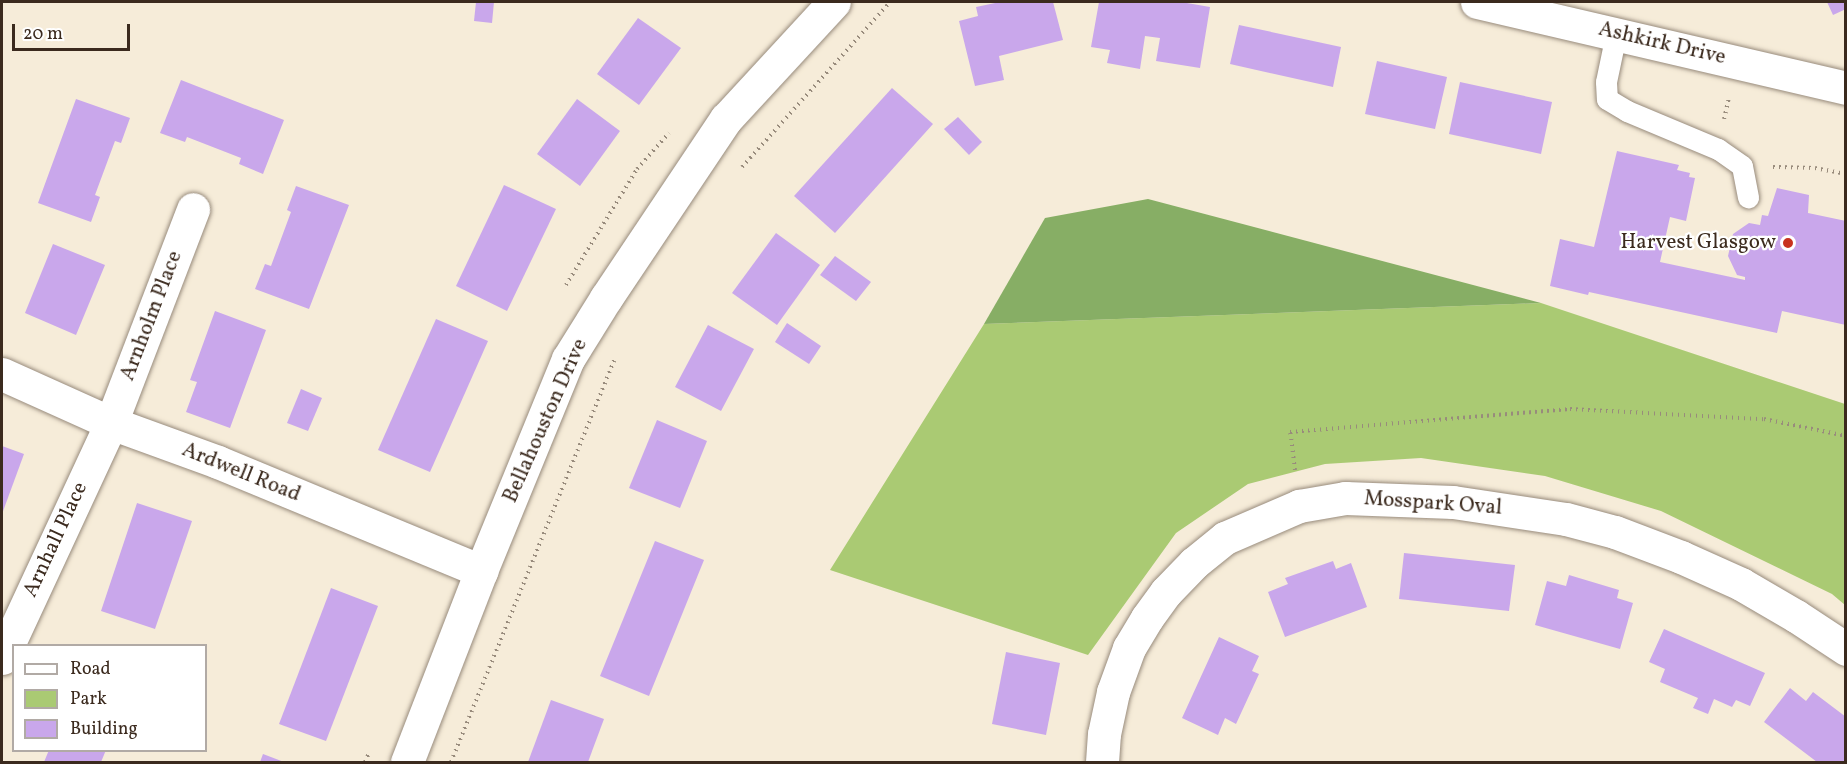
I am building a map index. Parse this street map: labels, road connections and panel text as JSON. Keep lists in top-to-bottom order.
{
  "streets": {
    "street": [
      "Ashkirk Drive",
      "Arnholm Place",
      "Bellahouston Drive",
      "Ardwell Road",
      "Mosspark Oval",
      "Arnhall Place"
    ]
  },
  "crossings": [
    ["Arnholm Place", "Ardwell Road"],
    ["Arnholm Place", "Arnhall Place"],
    ["Bellahouston Drive", "Ardwell Road"],
    ["Ardwell Road", "Arnhall Place"]
  ],
  "places": ["Harvest Glasgow"],
  "legend": ["Road", "Park", "Building"],
  "scale_bar": "20 m"
}
